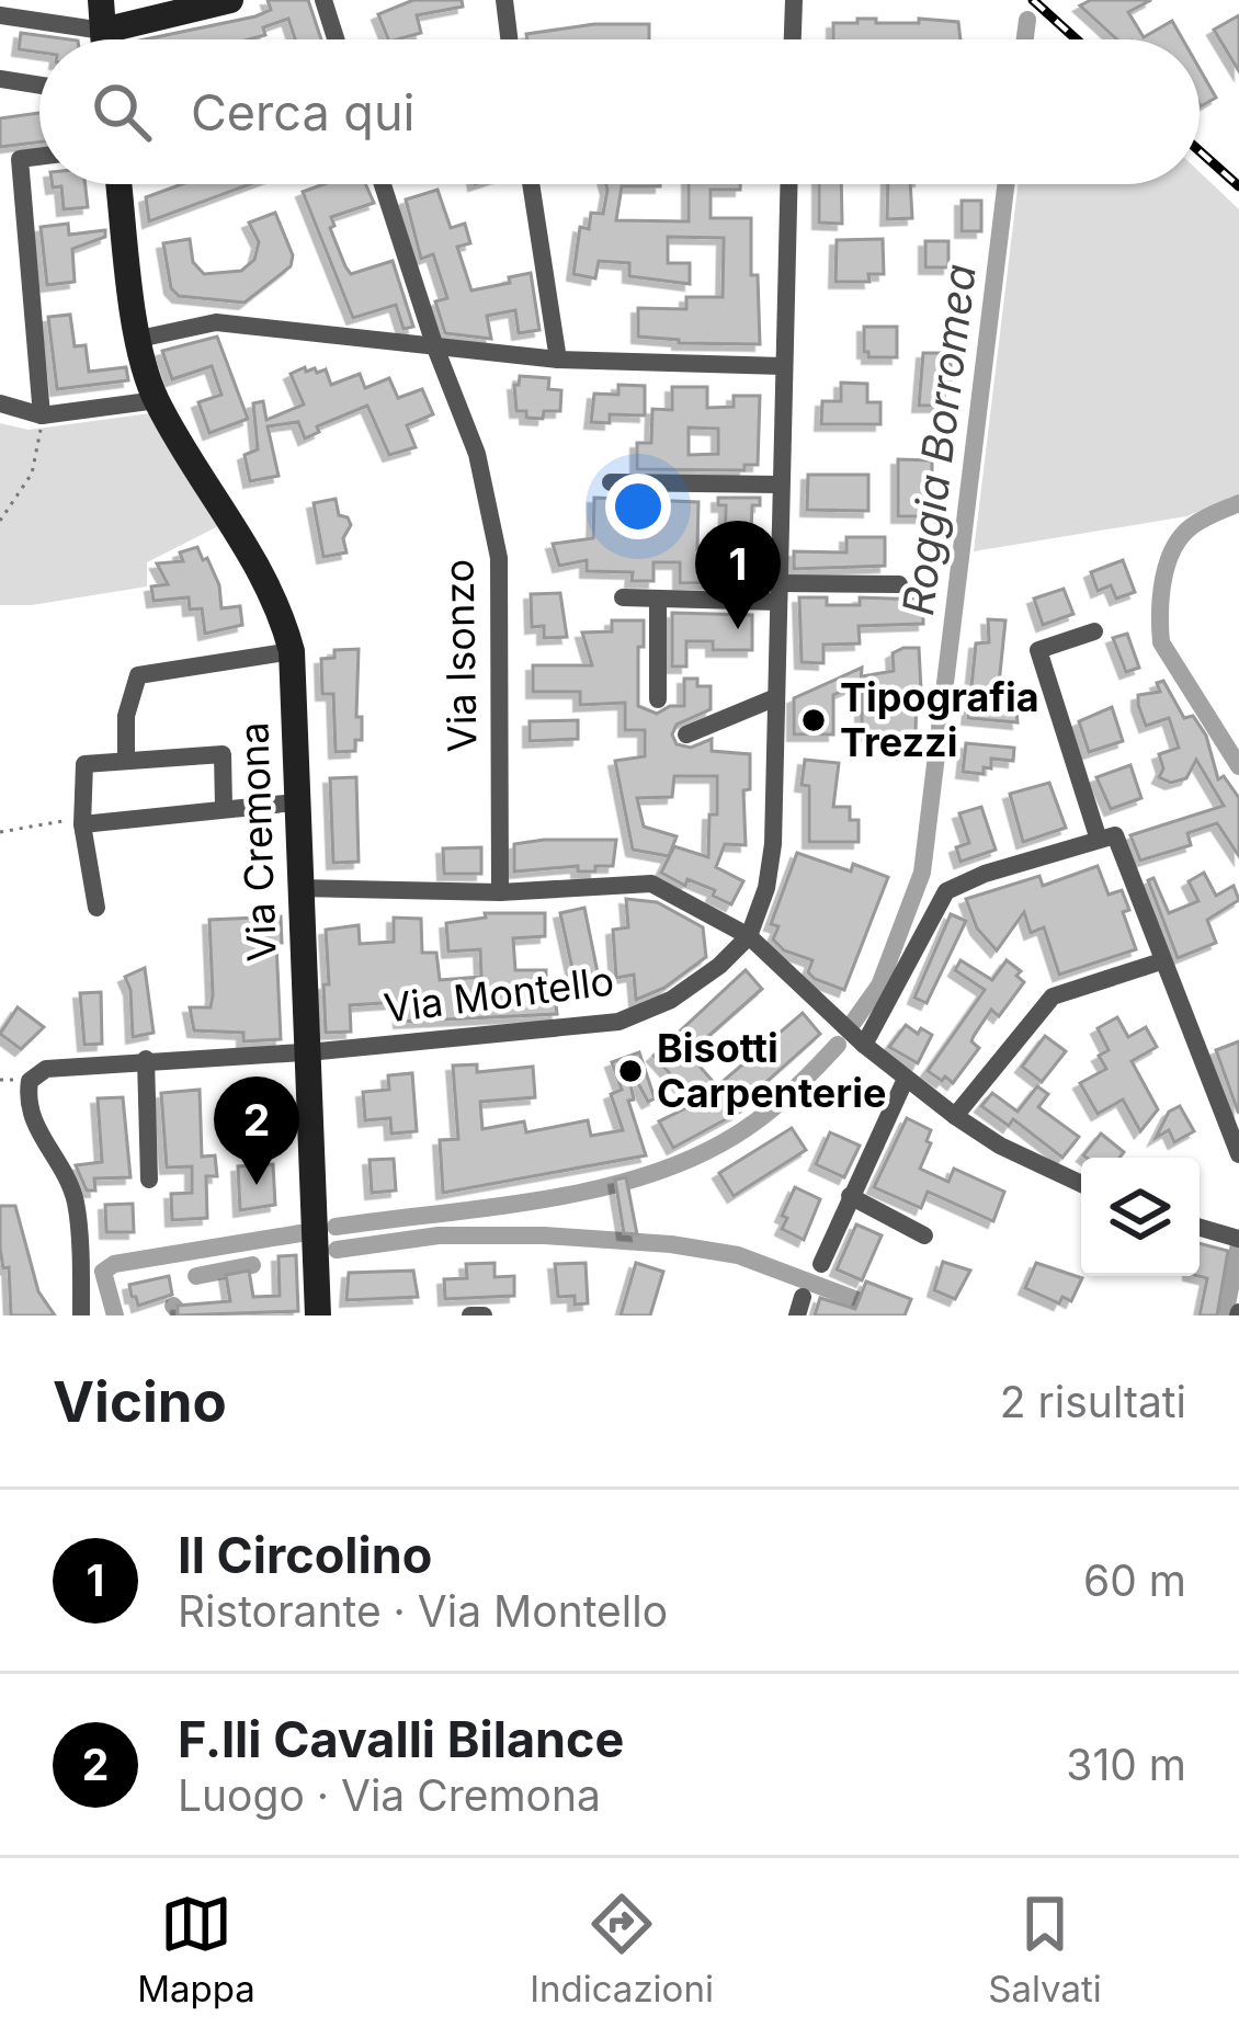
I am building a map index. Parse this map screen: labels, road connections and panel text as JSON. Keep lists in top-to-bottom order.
{
  "streets": {
    "street": ["Via Isonzo", "Via Cremona", "Via Montello"]
  },
  "crossings": [
    ["Via Cremona", "Via Montello"]
  ],
  "water": ["Roggia Borromea"],
  "places": ["Tipografia Trezzi", "Bisotti Carpenterie"],
  "page": {
    "search": "Cerca qui",
    "pins": ["1", "2"],
    "heading": ["Vicino", "2 risultati"],
    "list": [
      {
        "mark": "1",
        "name": "Il Circolino",
        "note": "Ristorante · Via Montello",
        "value": "60 m"
      },
      {
        "mark": "2",
        "name": "F.lli Cavalli Bilance",
        "note": "Luogo · Via Cremona",
        "value": "310 m"
      }
    ],
    "nav": ["Mappa", "Indicazioni", "Salvati"]
  }
}
